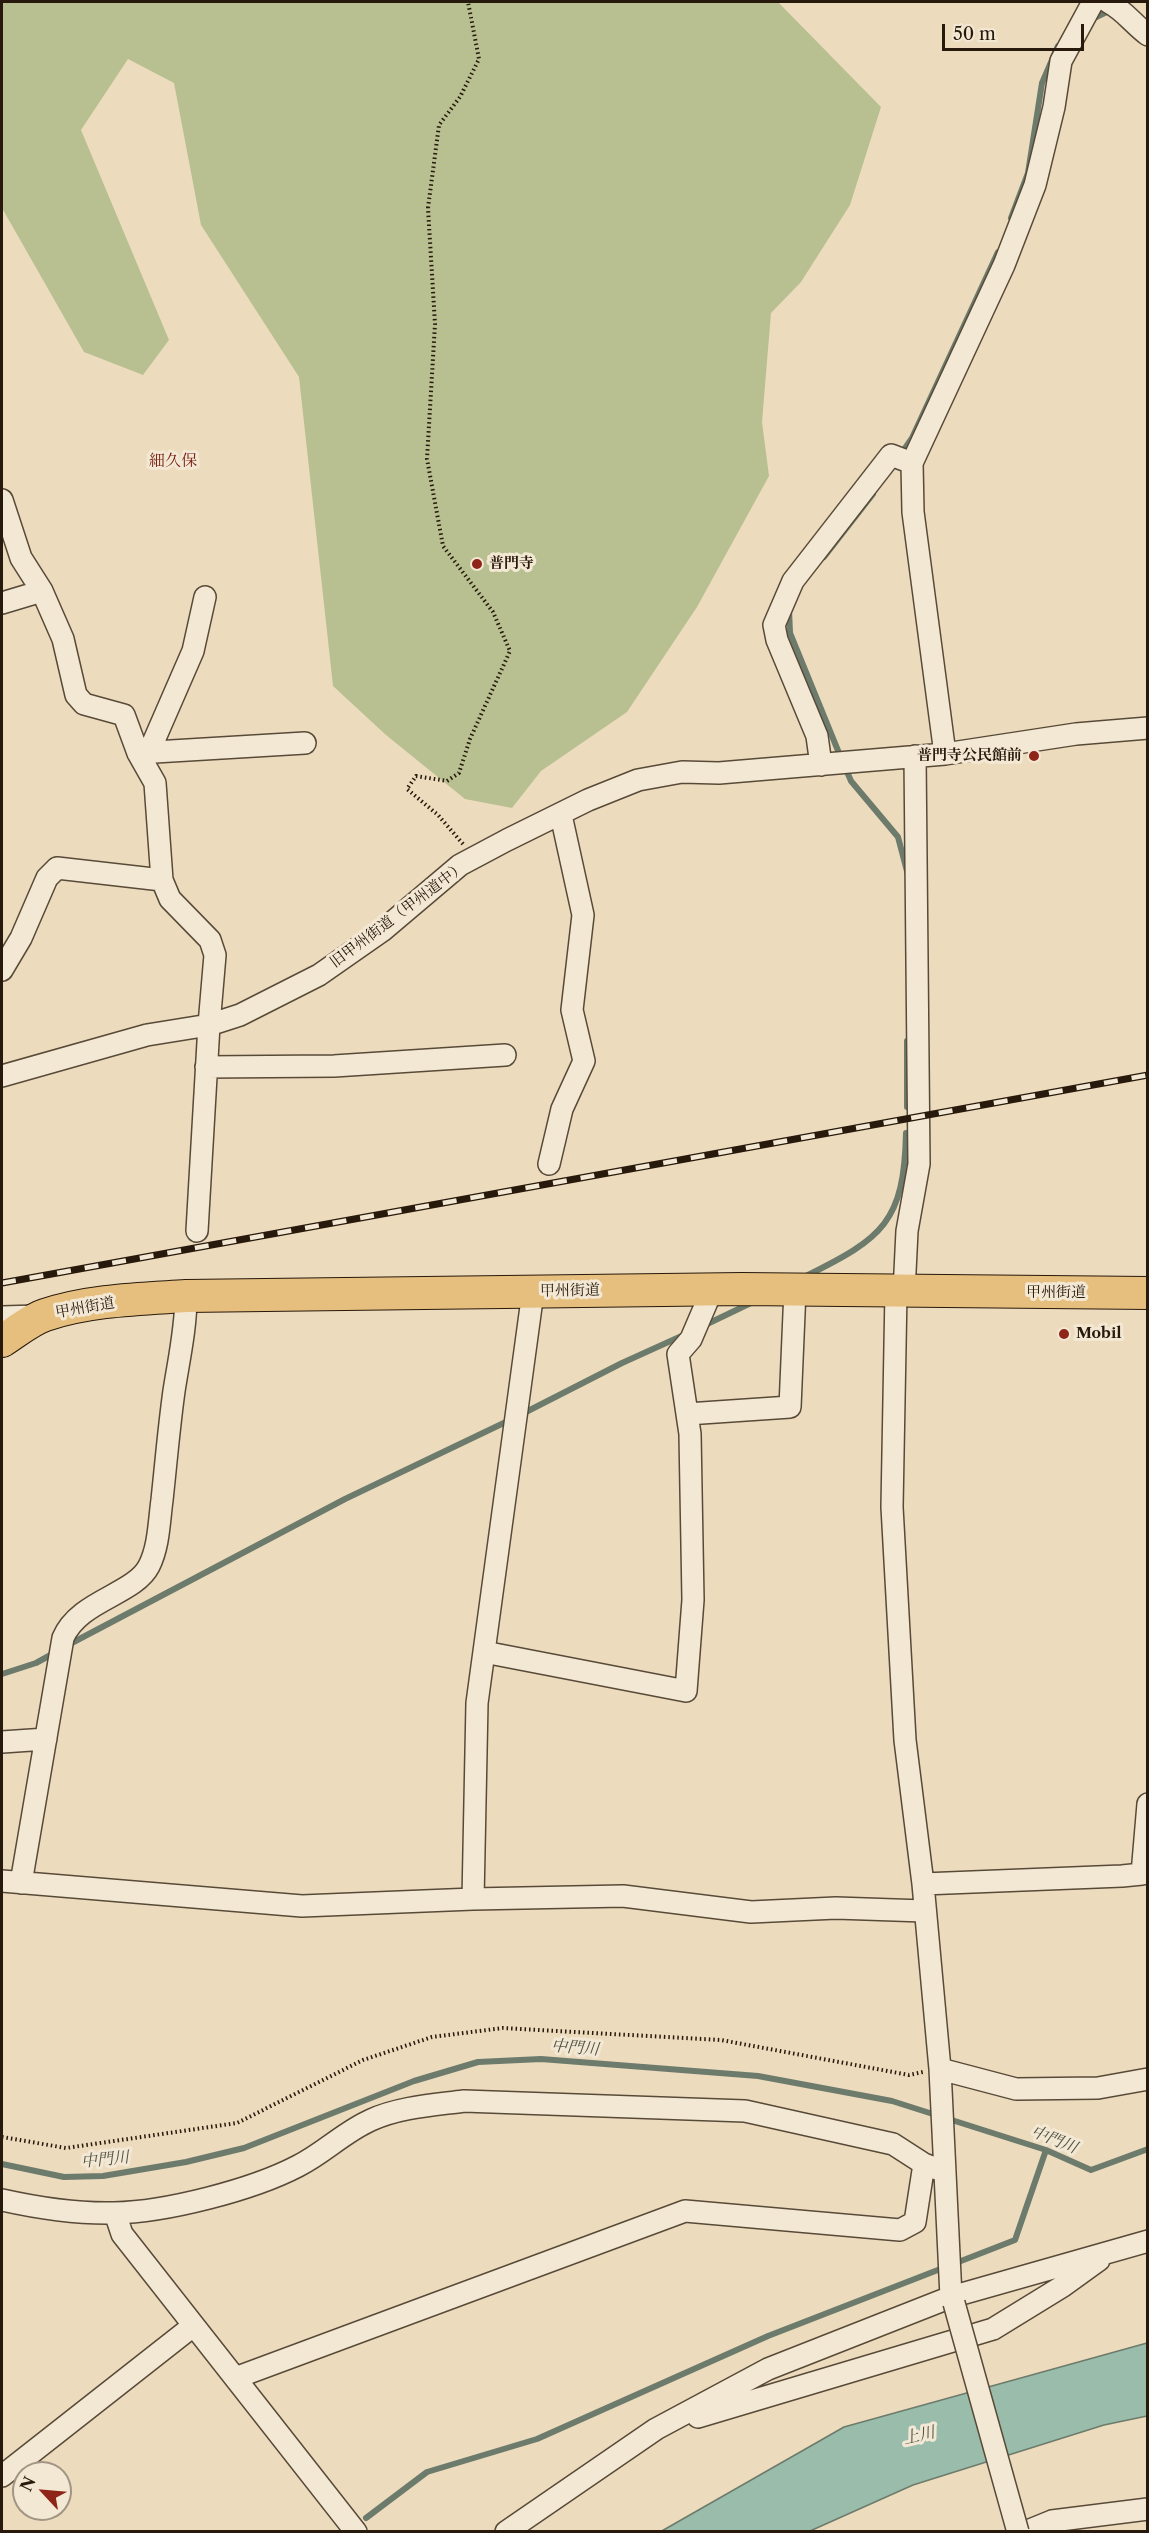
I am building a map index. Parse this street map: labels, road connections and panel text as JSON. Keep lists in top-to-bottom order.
{
  "streets": {
    "highway": ["甲州街道"],
    "street": ["旧甲州街道（甲州道中）"]
  },
  "districts": ["細久保"],
  "water": ["中門川", "上川"],
  "places": ["普門寺", "普門寺公民館前", "Mobil"],
  "scale_bar": "50 m",
  "north": "top left"
}
